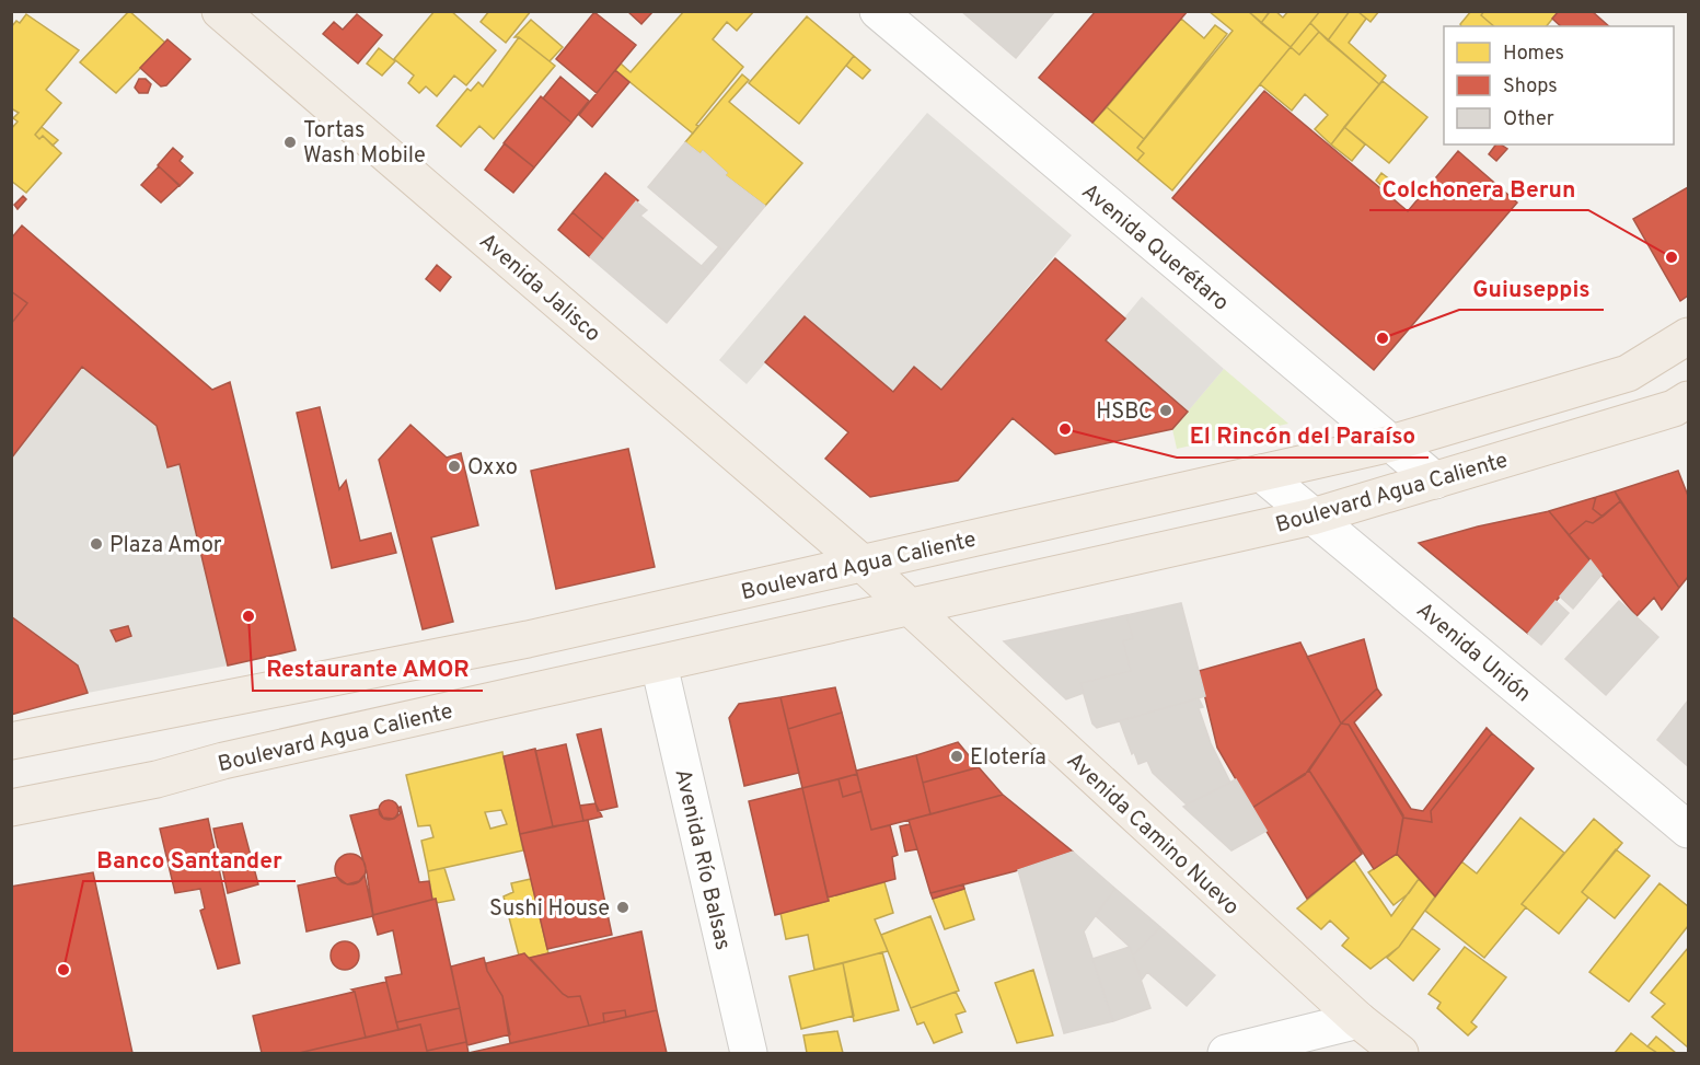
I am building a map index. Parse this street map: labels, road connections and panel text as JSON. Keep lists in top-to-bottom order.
{
  "streets": {
    "main road": ["Avenida Jalisco", "Boulevard Agua Caliente", "Avenida Camino Nuevo"],
    "street": ["Avenida Querétaro", "Avenida Unión", "Avenida Río Balsas"]
  },
  "crossings": [
    ["Avenida Querétaro", "Boulevard Agua Caliente"],
    ["Avenida Jalisco", "Boulevard Agua Caliente"],
    ["Avenida Jalisco", "Avenida Camino Nuevo"],
    ["Boulevard Agua Caliente", "Avenida Unión"],
    ["Boulevard Agua Caliente", "Avenida Camino Nuevo"],
    ["Boulevard Agua Caliente", "Avenida Río Balsas"]
  ],
  "places": [
    "Tortas Wash Mobile",
    "Colchonera Berun",
    "Guiuseppis",
    "HSBC",
    "El Rincón del Paraíso",
    "Oxxo",
    "Plaza Amor",
    "Restaurante AMOR",
    "Elotería",
    "Sushi House",
    "Banco Santander"
  ],
  "legend": ["Homes", "Shops", "Other"]
}
